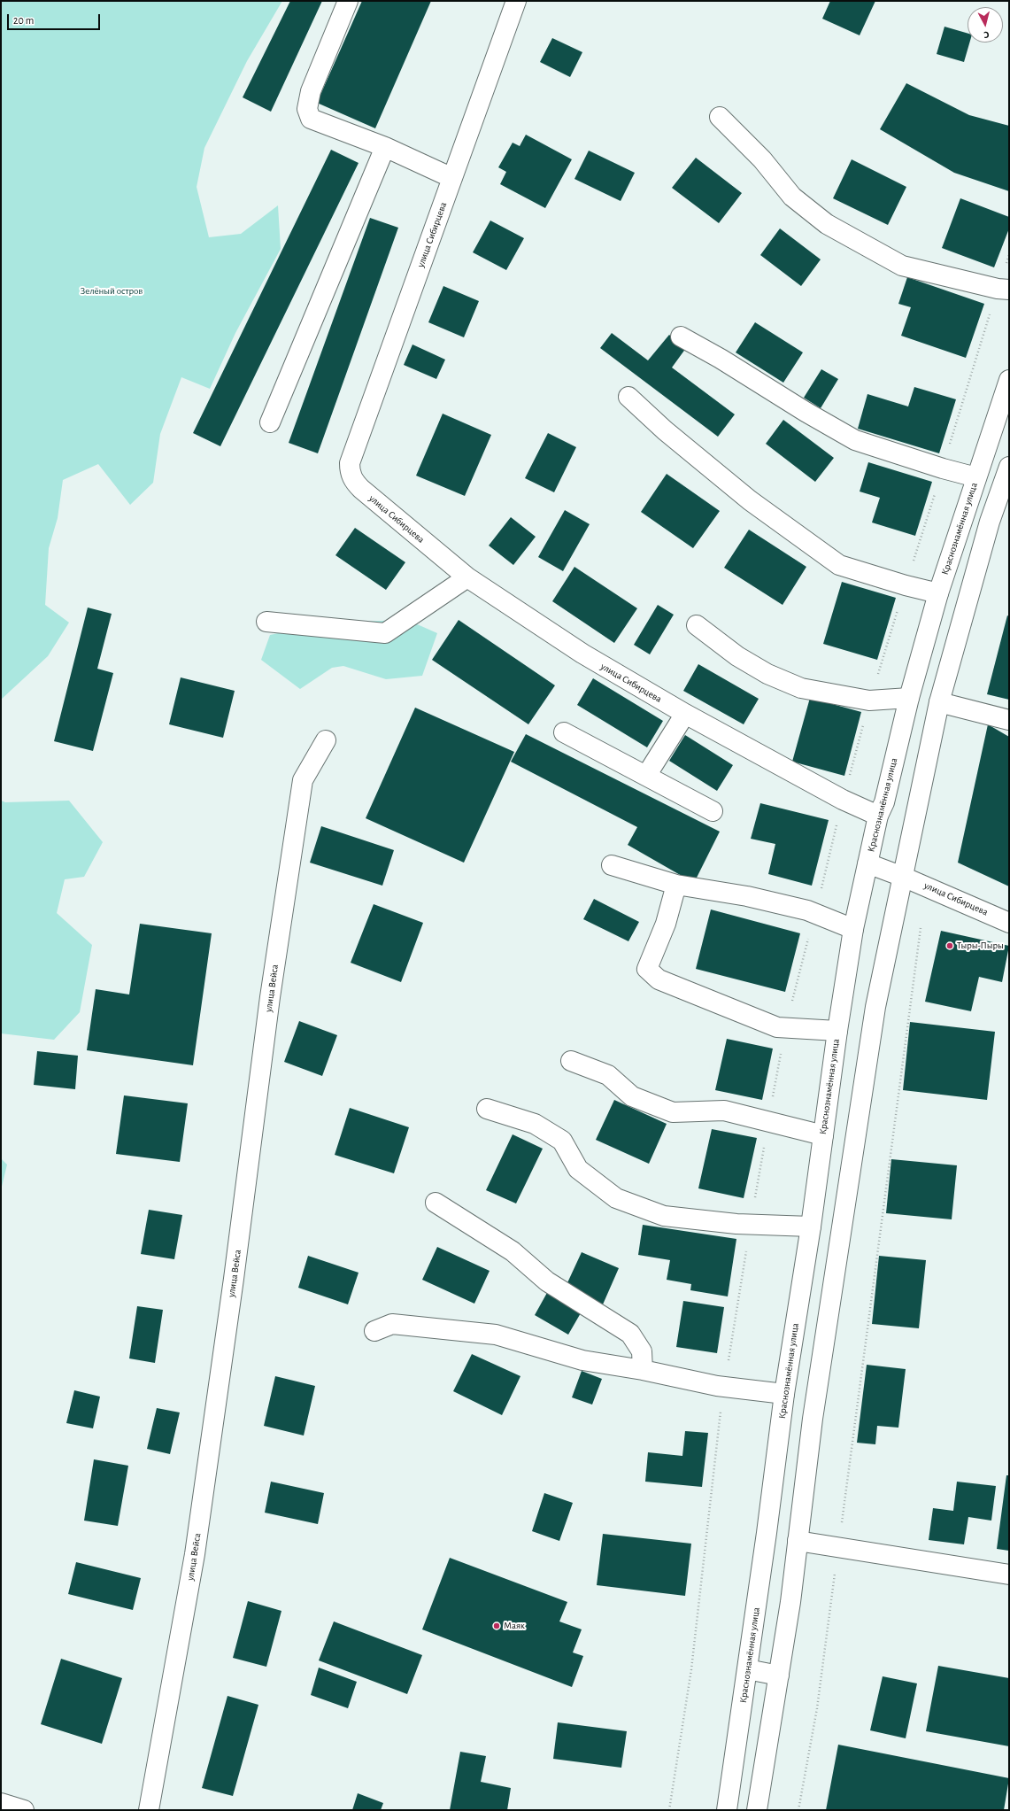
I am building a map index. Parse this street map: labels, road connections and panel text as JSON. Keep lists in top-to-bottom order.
{
  "streets": {
    "main road": ["улица Сибирцева", "Краснознамённая улица", "улица Вейса"]
  },
  "crossings": [
    ["улица Сибирцева", "Краснознамённая улица"]
  ],
  "parks": ["Зелёный остров"],
  "places": ["Тыры-Пыры", "Маяк"],
  "scale_bar": "20 m",
  "north": "bottom"
}
